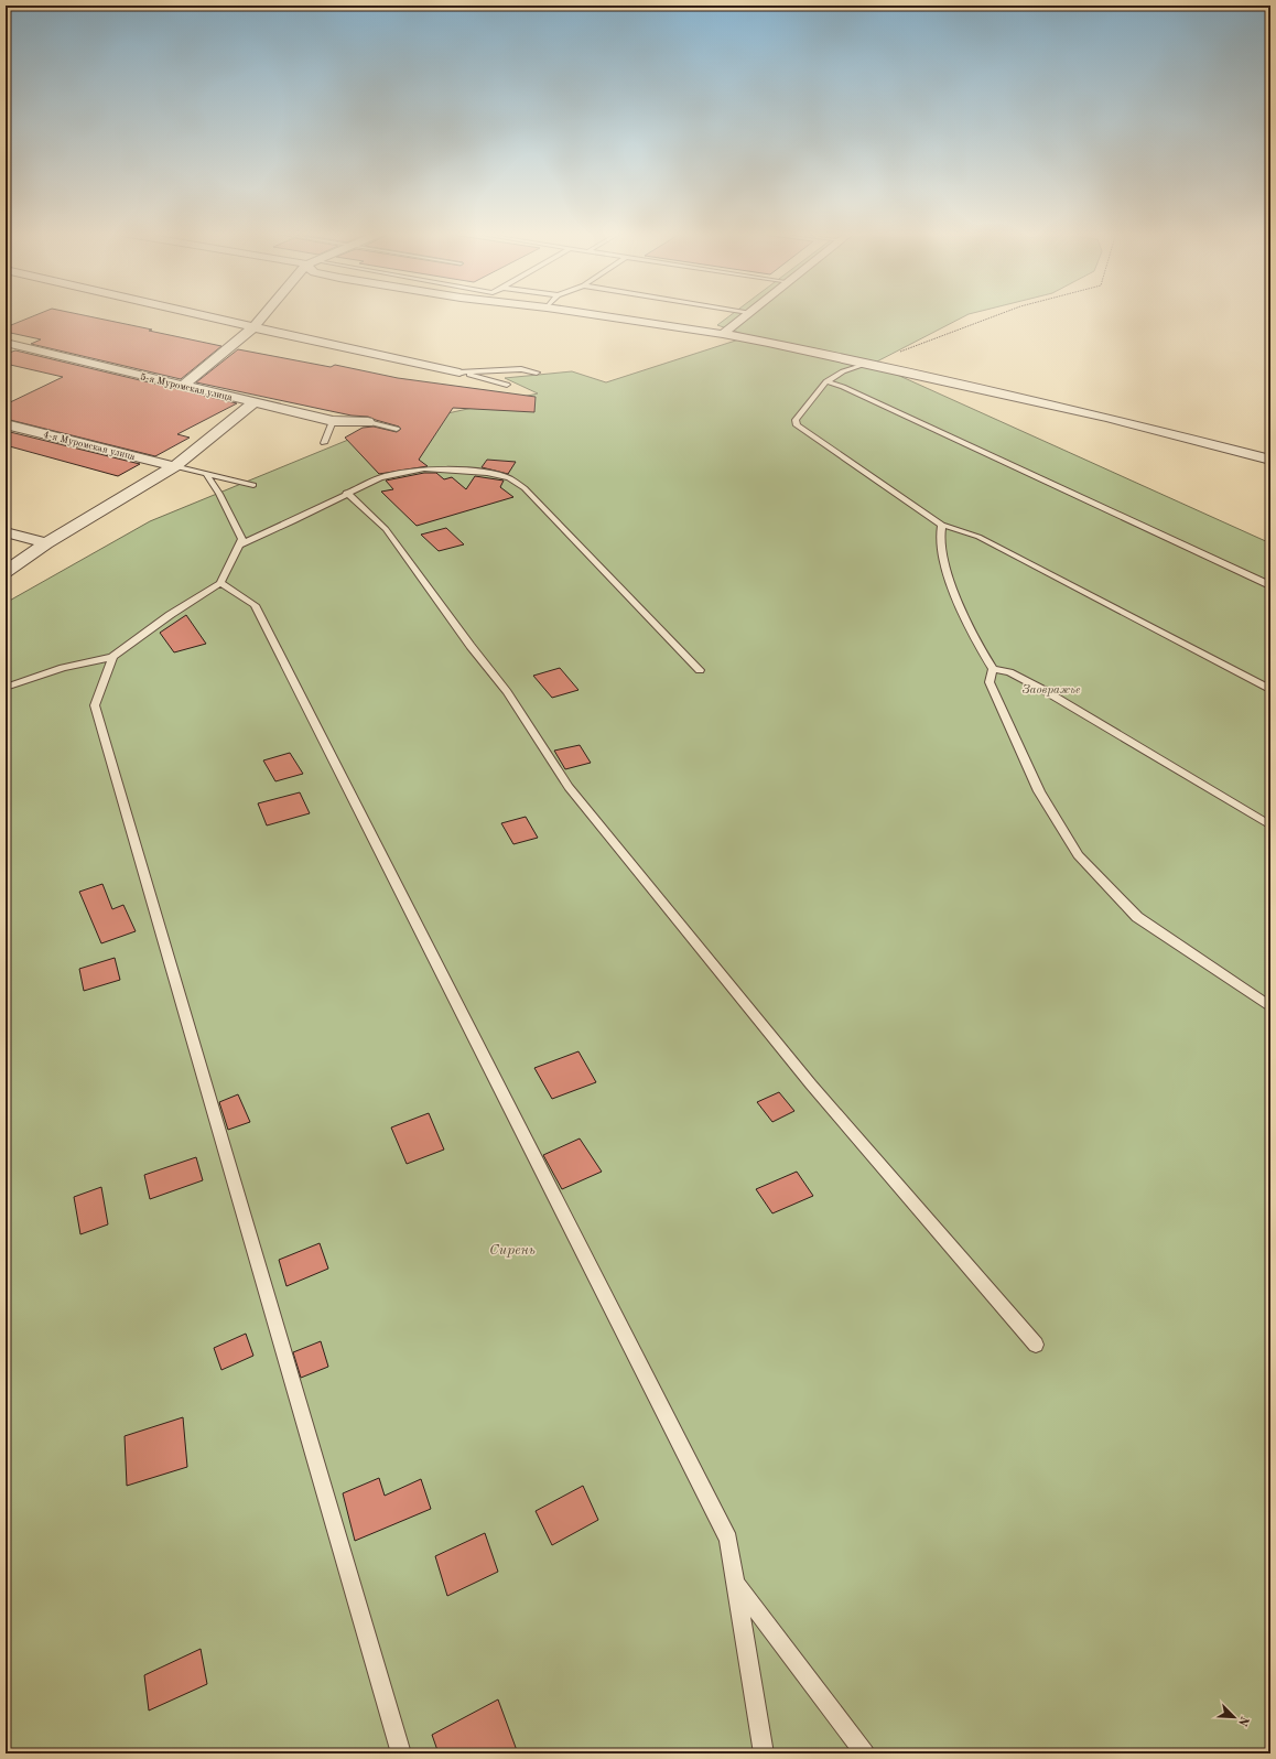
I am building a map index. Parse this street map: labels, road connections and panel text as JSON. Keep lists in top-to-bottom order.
{
  "streets": {
    "street": ["5-я Муромская улица", "4-я Муромская улица"]
  },
  "parks": ["Заовражье", "Сирень"],
  "north": "bottom right"
}
